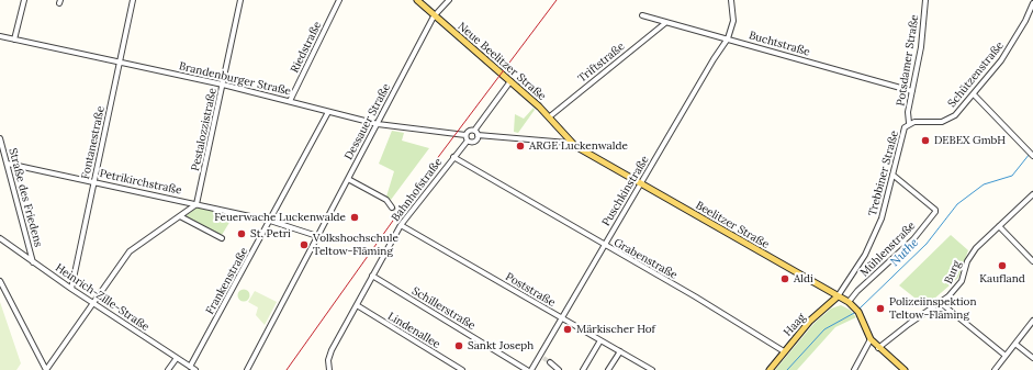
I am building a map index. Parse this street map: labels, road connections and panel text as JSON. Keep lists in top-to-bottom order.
{
  "streets": {
    "main road": ["Neue Beelitzer Straße", "Beelitzer Straße", "Haag"],
    "street": [
      "Buchtstraße",
      "Riedstraße",
      "Potsdamer Straße",
      "Triftstraße",
      "Schützenstraße",
      "Brandenburger Straße",
      "Dessauer Straße",
      "Pestalozzistraße",
      "Fontanestraße",
      "Trebbiner Straße",
      "Petrikirchstraße",
      "Bahnhofstraße",
      "Puschkinstraße",
      "Straße des Friedens",
      "Mühlenstraße",
      "Grabenstraße",
      "Burg",
      "Frankenstraße",
      "Poststraße",
      "Heinrich-Zille-Straße",
      "Schillerstraße",
      "Lindenallee"
    ]
  },
  "crossings": [
    ["Buchtstraße", "Potsdamer Straße"],
    ["Buchtstraße", "Triftstraße"],
    ["Buchtstraße", "Puschkinstraße"],
    ["Riedstraße", "Brandenburger Straße"],
    ["Potsdamer Straße", "Schützenstraße"],
    ["Potsdamer Straße", "Trebbiner Straße"],
    ["Neue Beelitzer Straße", "Triftstraße"],
    ["Neue Beelitzer Straße", "Dessauer Straße"],
    ["Neue Beelitzer Straße", "Beelitzer Straße"],
    ["Schützenstraße", "Trebbiner Straße"],
    ["Brandenburger Straße", "Dessauer Straße"],
    ["Brandenburger Straße", "Pestalozzistraße"],
    ["Brandenburger Straße", "Fontanestraße"],
    ["Brandenburger Straße", "Bahnhofstraße"],
    ["Brandenburger Straße", "Frankenstraße"],
    ["Pestalozzistraße", "Petrikirchstraße"],
    ["Fontanestraße", "Petrikirchstraße"],
    ["Fontanestraße", "Heinrich-Zille-Straße"],
    ["Trebbiner Straße", "Beelitzer Straße"],
    ["Trebbiner Straße", "Mühlenstraße"],
    ["Trebbiner Straße", "Haag"],
    ["Petrikirchstraße", "Straße des Friedens"],
    ["Petrikirchstraße", "Frankenstraße"],
    ["Bahnhofstraße", "Grabenstraße"],
    ["Bahnhofstraße", "Poststraße"],
    ["Bahnhofstraße", "Schillerstraße"],
    ["Bahnhofstraße", "Lindenallee"],
    ["Puschkinstraße", "Beelitzer Straße"],
    ["Puschkinstraße", "Grabenstraße"],
    ["Puschkinstraße", "Poststraße"],
    ["Straße des Friedens", "Heinrich-Zille-Straße"],
    ["Beelitzer Straße", "Mühlenstraße"],
    ["Beelitzer Straße", "Burg"],
    ["Beelitzer Straße", "Haag"],
    ["Grabenstraße", "Haag"],
    ["Frankenstraße", "Heinrich-Zille-Straße"]
  ],
  "water": ["Nuthe"],
  "places": [
    "DEBEX GmbH",
    "ARGE Luckenwalde",
    "Feuerwache Luckenwalde",
    "St. Petri",
    "Volkshochschule Teltow-Fläming",
    "Kaufland",
    "Aldi",
    "Polizeiinspektion Teltow-Fläming",
    "Märkischer Hof",
    "Sankt Joseph"
  ]
}
